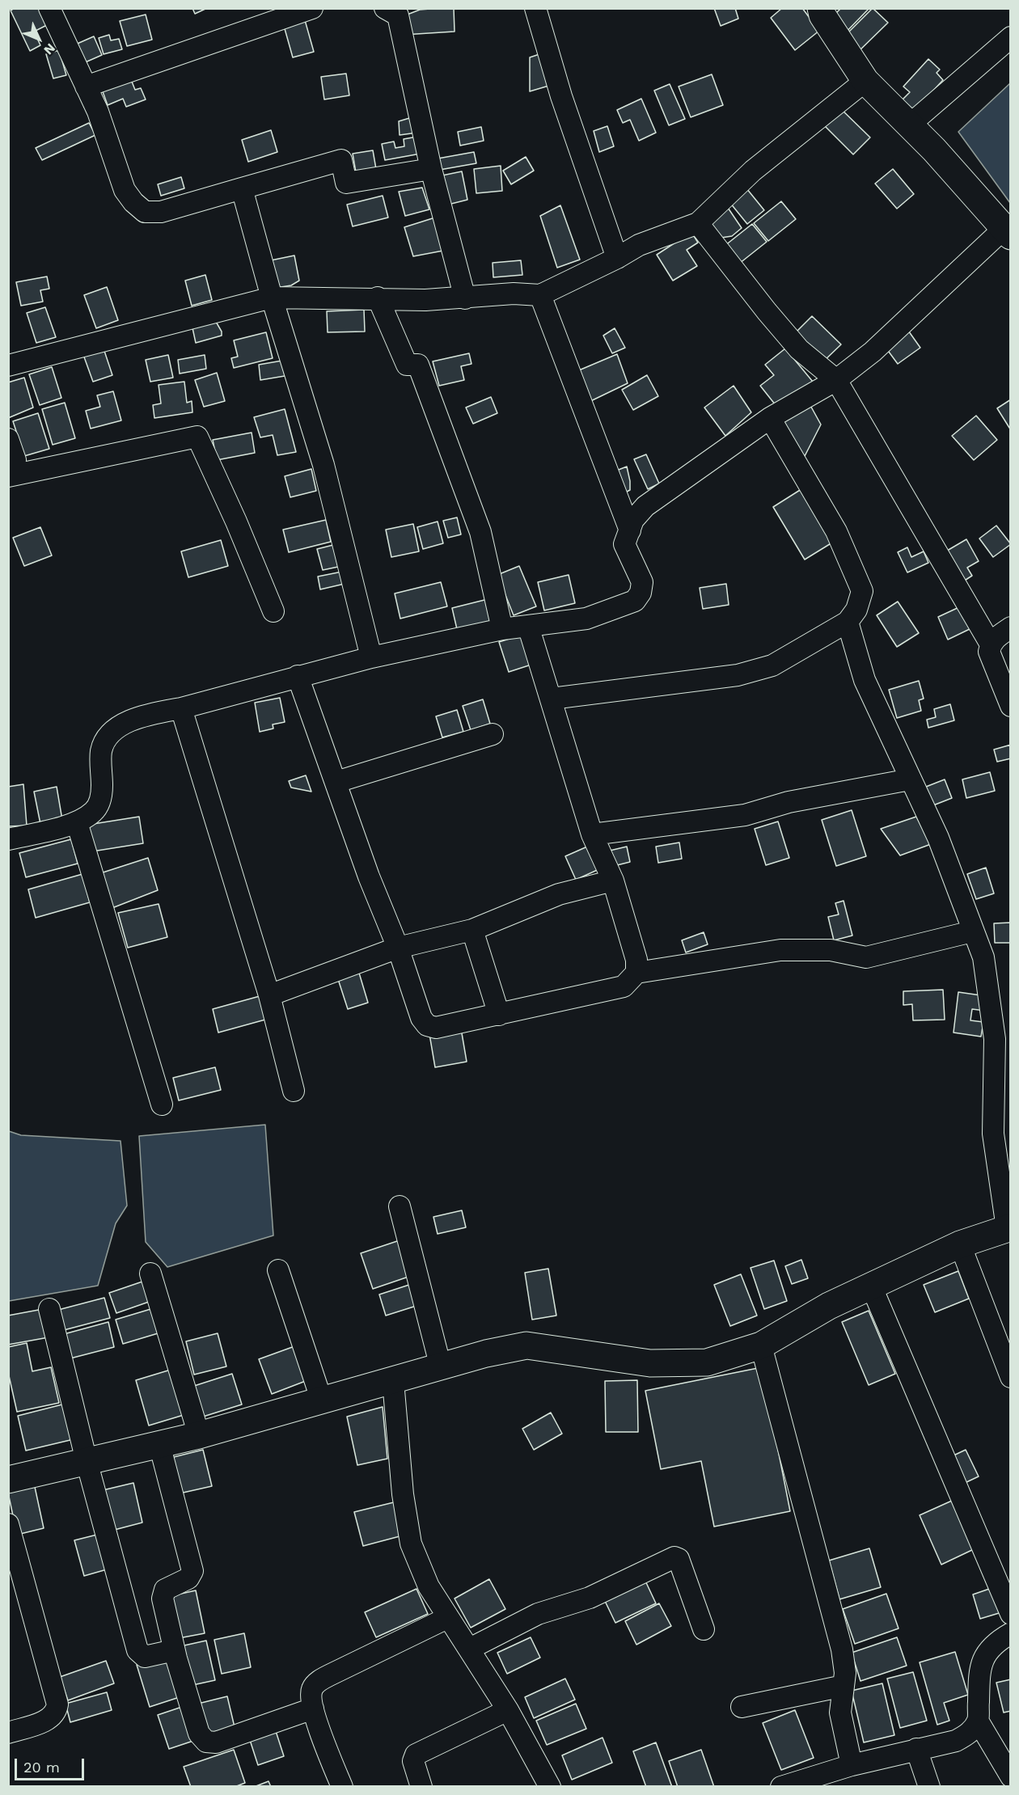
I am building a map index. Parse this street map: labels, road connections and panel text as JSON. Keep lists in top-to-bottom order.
{
  "scale_bar": "20 m",
  "north": "bottom right"
}
